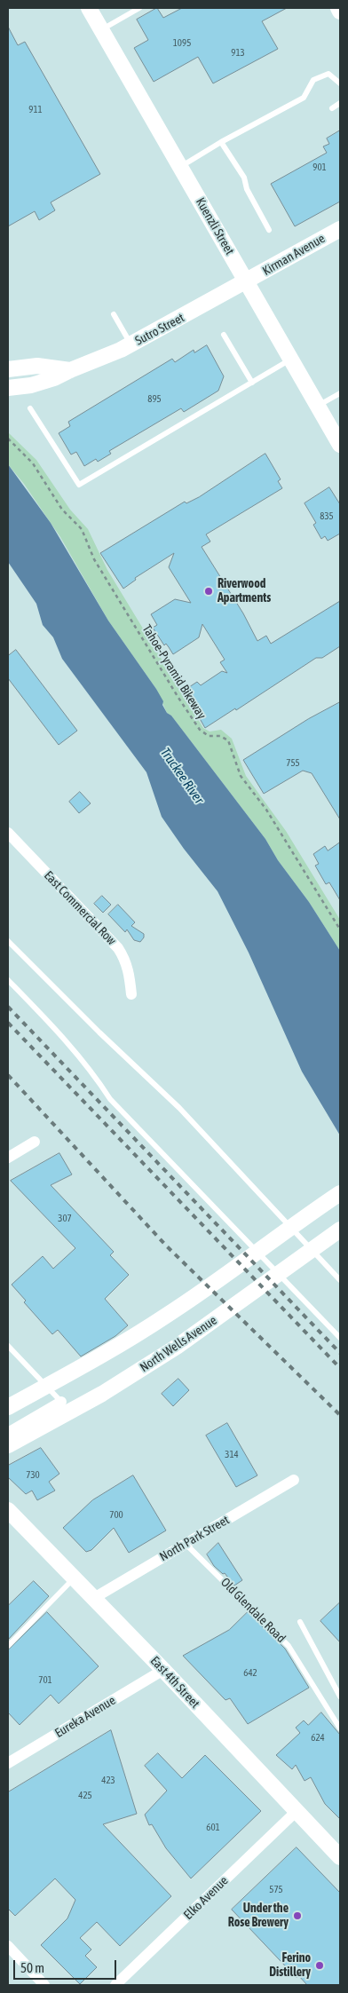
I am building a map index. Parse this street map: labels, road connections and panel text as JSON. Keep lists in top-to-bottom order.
{
  "streets": {
    "main road": [
      "Kuenzli Street",
      "Kirman Avenue",
      "Sutro Street",
      "North Wells Avenue",
      "East 4th Street"
    ],
    "street": [
      "East Commercial Row",
      "North Park Street",
      "Eureka Avenue",
      "Elko Avenue"
    ],
    "lane": ["Old Glendale Road"],
    "path": ["Tahoe-Pyramid Bikeway"]
  },
  "crossings": [
    ["Kuenzli Street", "Kirman Avenue"],
    ["Kuenzli Street", "Sutro Street"],
    ["Kirman Avenue", "Sutro Street"],
    ["North Park Street", "Old Glendale Road"],
    ["North Park Street", "East 4th Street"],
    ["East 4th Street", "Eureka Avenue"],
    ["East 4th Street", "Elko Avenue"]
  ],
  "water": ["Truckee River"],
  "places": ["Riverwood Apartments", "Under the Rose Brewery", "Ferino Distillery"],
  "house_numbers": [
    "1095",
    "913",
    "911",
    "901",
    "895",
    "835",
    "755",
    "307",
    "314",
    "730",
    "700",
    "642",
    "701",
    "624",
    "423",
    "425",
    "601",
    "575"
  ],
  "scale_bar": "50 m"
}
